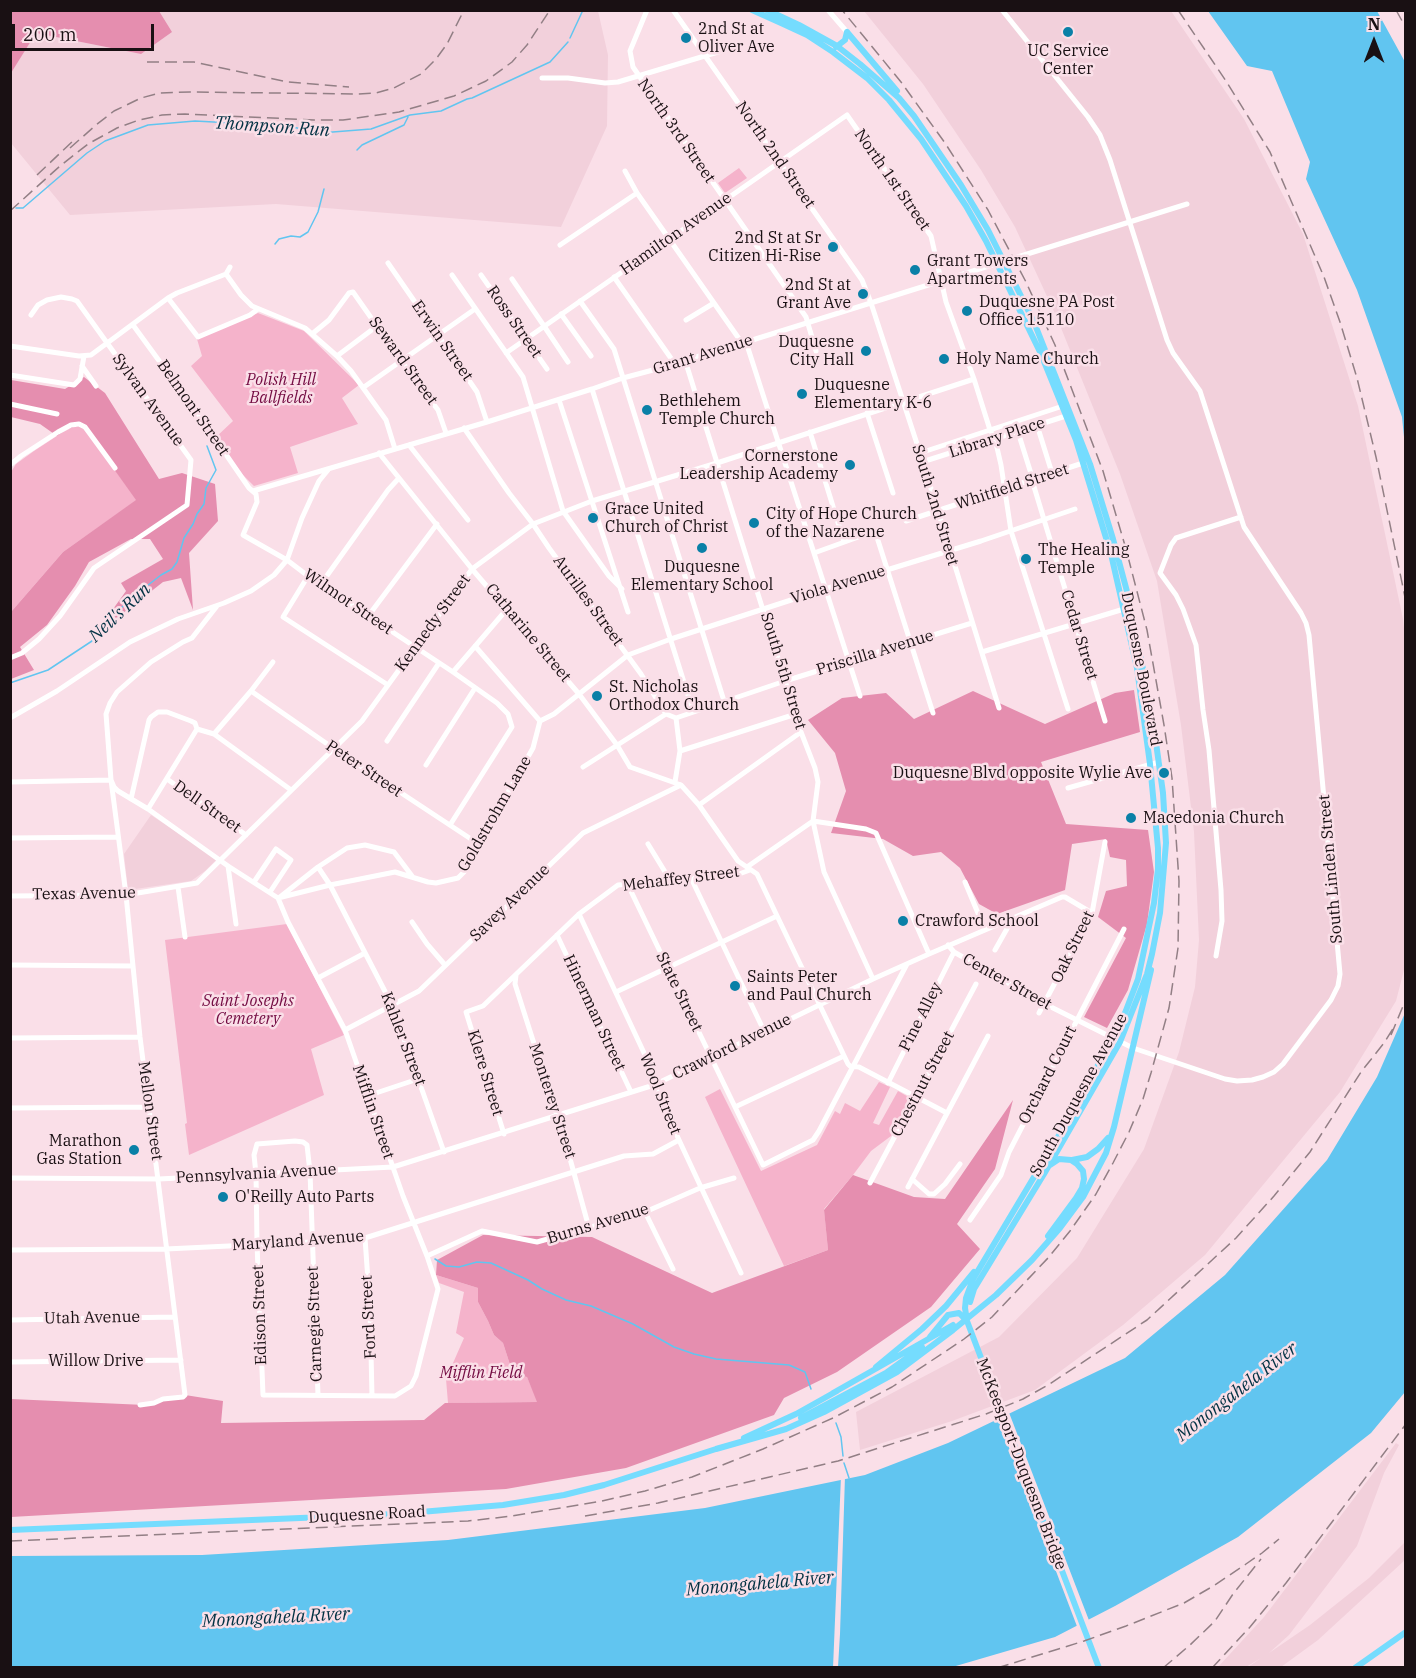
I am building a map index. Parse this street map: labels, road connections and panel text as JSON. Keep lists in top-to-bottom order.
{
  "streets": {
    "main road": [
      "Duquesne Boulevard",
      "South Duquesne Avenue",
      "McKeesport-Duquesne Bridge",
      "Duquesne Road"
    ],
    "street": [
      "North 3rd Street",
      "North 2nd Street",
      "North 1st Street",
      "Hamilton Avenue",
      "Ross Street",
      "Erwin Street",
      "Grant Avenue",
      "Seward Street",
      "Sylvan Avenue",
      "Belmont Street",
      "Library Place",
      "Whitfield Street",
      "South 2nd Street",
      "Viola Avenue",
      "Aurilles Street",
      "Wilmot Street",
      "Kennedy Street",
      "Catharine Street",
      "Cedar Street",
      "Priscilla Avenue",
      "South 5th Street",
      "Peter Street",
      "Dell Street",
      "Goldstrohm Lane",
      "South Linden Street",
      "Mehaffey Street",
      "Texas Avenue",
      "Savey Avenue",
      "Oak Street",
      "Center Street",
      "State Street",
      "Hinerman Street",
      "Pine Alley",
      "Kahler Street",
      "Crawford Avenue",
      "Klere Street",
      "Orchard Court",
      "Chestnut Street",
      "Wool Street",
      "Monterey Street",
      "Mellon Street",
      "Mifflin Street",
      "Pennsylvania Avenue",
      "Burns Avenue",
      "Maryland Avenue",
      "Edison Street",
      "Ford Street",
      "Utah Avenue",
      "Carnegie Street",
      "Willow Drive"
    ]
  },
  "crossings": [
    ["North 3rd Street", "Hamilton Avenue"],
    ["North 3rd Street", "Grant Avenue"],
    ["North 2nd Street", "Hamilton Avenue"],
    ["North 2nd Street", "Grant Avenue"],
    ["North 2nd Street", "South 2nd Street"],
    ["North 1st Street", "Hamilton Avenue"],
    ["North 1st Street", "Grant Avenue"],
    ["North 1st Street", "Library Place"],
    ["North 1st Street", "Whitfield Street"],
    ["North 1st Street", "Viola Avenue"],
    ["North 1st Street", "Kennedy Street"],
    ["Hamilton Avenue", "Ross Street"],
    ["Erwin Street", "Grant Avenue"],
    ["Grant Avenue", "Seward Street"],
    ["Grant Avenue", "Belmont Street"],
    ["Grant Avenue", "South 2nd Street"],
    ["Grant Avenue", "Aurilles Street"],
    ["Grant Avenue", "Wilmot Street"],
    ["Grant Avenue", "Catharine Street"],
    ["Grant Avenue", "South 5th Street"],
    ["Grant Avenue", "South Linden Street"],
    ["Belmont Street", "Wilmot Street"],
    ["Library Place", "South 2nd Street"],
    ["Library Place", "Cedar Street"],
    ["Library Place", "Duquesne Boulevard"],
    ["Library Place", "South Duquesne Avenue"],
    ["Whitfield Street", "South 2nd Street"],
    ["Whitfield Street", "Cedar Street"],
    ["Whitfield Street", "South Duquesne Avenue"],
    ["South 2nd Street", "Viola Avenue"],
    ["South 2nd Street", "Kennedy Street"],
    ["South 2nd Street", "Priscilla Avenue"],
    ["Viola Avenue", "Aurilles Street"],
    ["Viola Avenue", "Catharine Street"],
    ["Viola Avenue", "Cedar Street"],
    ["Viola Avenue", "South 5th Street"],
    ["Aurilles Street", "Kennedy Street"],
    ["Wilmot Street", "Kennedy Street"],
    ["Wilmot Street", "Peter Street"],
    ["Kennedy Street", "Catharine Street"],
    ["Kennedy Street", "South 5th Street"],
    ["Kennedy Street", "Peter Street"],
    ["Kennedy Street", "Dell Street"],
    ["Kennedy Street", "Texas Avenue"],
    ["Kennedy Street", "Mifflin Street"],
    ["Catharine Street", "Mehaffey Street"],
    ["Catharine Street", "Savey Avenue"],
    ["Catharine Street", "State Street"],
    ["Catharine Street", "Pine Alley"],
    ["Catharine Street", "Crawford Avenue"],
    ["Catharine Street", "Chestnut Street"],
    ["Priscilla Avenue", "South 5th Street"],
    ["Duquesne Boulevard", "South Duquesne Avenue"],
    ["South 5th Street", "Crawford Avenue"],
    ["Peter Street", "Goldstrohm Lane"],
    ["Goldstrohm Lane", "Kahler Street"],
    ["Goldstrohm Lane", "Mifflin Street"],
    ["South Linden Street", "Center Street"],
    ["Mehaffey Street", "State Street"],
    ["Mehaffey Street", "Hinerman Street"],
    ["Mehaffey Street", "Klere Street"],
    ["Mehaffey Street", "Wool Street"],
    ["Mehaffey Street", "Monterey Street"],
    ["Texas Avenue", "Mellon Street"],
    ["Texas Avenue", "Mifflin Street"],
    ["Savey Avenue", "Kahler Street"],
    ["Savey Avenue", "Mifflin Street"],
    ["Oak Street", "Center Street"],
    ["Oak Street", "Crawford Avenue"],
    ["Center Street", "Pine Alley"],
    ["Center Street", "Crawford Avenue"],
    ["Center Street", "Orchard Court"],
    ["Center Street", "South Duquesne Avenue"],
    ["State Street", "Crawford Avenue"],
    ["Hinerman Street", "Crawford Avenue"],
    ["Kahler Street", "Crawford Avenue"],
    ["Crawford Avenue", "Klere Street"],
    ["Crawford Avenue", "Wool Street"],
    ["Crawford Avenue", "Monterey Street"],
    ["Crawford Avenue", "Mifflin Street"],
    ["Crawford Avenue", "Pennsylvania Avenue"],
    ["Wool Street", "Burns Avenue"],
    ["Wool Street", "Maryland Avenue"],
    ["South Duquesne Avenue", "McKeesport-Duquesne Bridge"],
    ["Monterey Street", "Burns Avenue"],
    ["Monterey Street", "Maryland Avenue"],
    ["Mellon Street", "Mifflin Street"],
    ["Mellon Street", "Pennsylvania Avenue"],
    ["Mellon Street", "Maryland Avenue"],
    ["Mellon Street", "Utah Avenue"],
    ["Mellon Street", "Willow Drive"],
    ["Mifflin Street", "Pennsylvania Avenue"],
    ["Mifflin Street", "Burns Avenue"],
    ["Mifflin Street", "Maryland Avenue"],
    ["Mifflin Street", "Edison Street"],
    ["Mifflin Street", "Ford Street"],
    ["Mifflin Street", "Carnegie Street"],
    ["Pennsylvania Avenue", "Edison Street"],
    ["Pennsylvania Avenue", "Carnegie Street"],
    ["Maryland Avenue", "Edison Street"],
    ["Maryland Avenue", "Ford Street"],
    ["Maryland Avenue", "Carnegie Street"],
    ["Edison Street", "Carnegie Street"]
  ],
  "water": ["Thompson Run", "Neil's Run", "Monongahela River"],
  "parks": ["Polish Hill Ballfields", "Saint Josephs Cemetery", "Mifflin Field"],
  "places": [
    "UC Service Center",
    "2nd St at Oliver Ave",
    "2nd St at Sr Citizen Hi-Rise",
    "Grant Towers Apartments",
    "2nd St at Grant Ave",
    "Duquesne PA Post Office 15110",
    "Duquesne City Hall",
    "Holy Name Church",
    "Duquesne Elementary K-6",
    "Bethlehem Temple Church",
    "Cornerstone Leadership Academy",
    "Grace United Church of Christ",
    "City of Hope Church of the Nazarene",
    "Duquesne Elementary School",
    "The Healing Temple",
    "St. Nicholas Orthodox Church",
    "Duquesne Blvd opposite Wylie Ave",
    "Macedonia Church",
    "Crawford School",
    "Saints Peter and Paul Church",
    "Marathon Gas Station",
    "O'Reilly Auto Parts"
  ],
  "scale_bar": "200 m",
  "north": "top"
}
